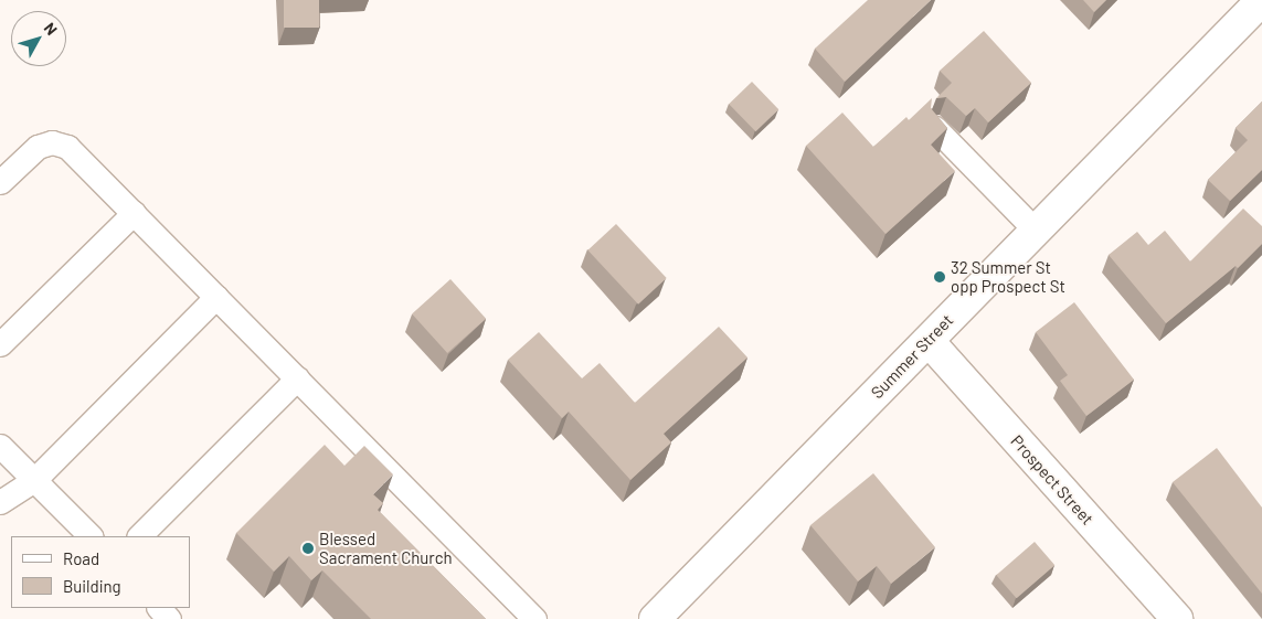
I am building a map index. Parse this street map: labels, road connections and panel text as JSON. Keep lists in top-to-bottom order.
{
  "streets": {
    "street": ["Summer Street", "Prospect Street"]
  },
  "crossings": [
    ["Summer Street", "Prospect Street"]
  ],
  "places": ["32 Summer St opp Prospect St", "Blessed Sacrament Church"],
  "legend": ["Road", "Building"],
  "north": "top right"
}
